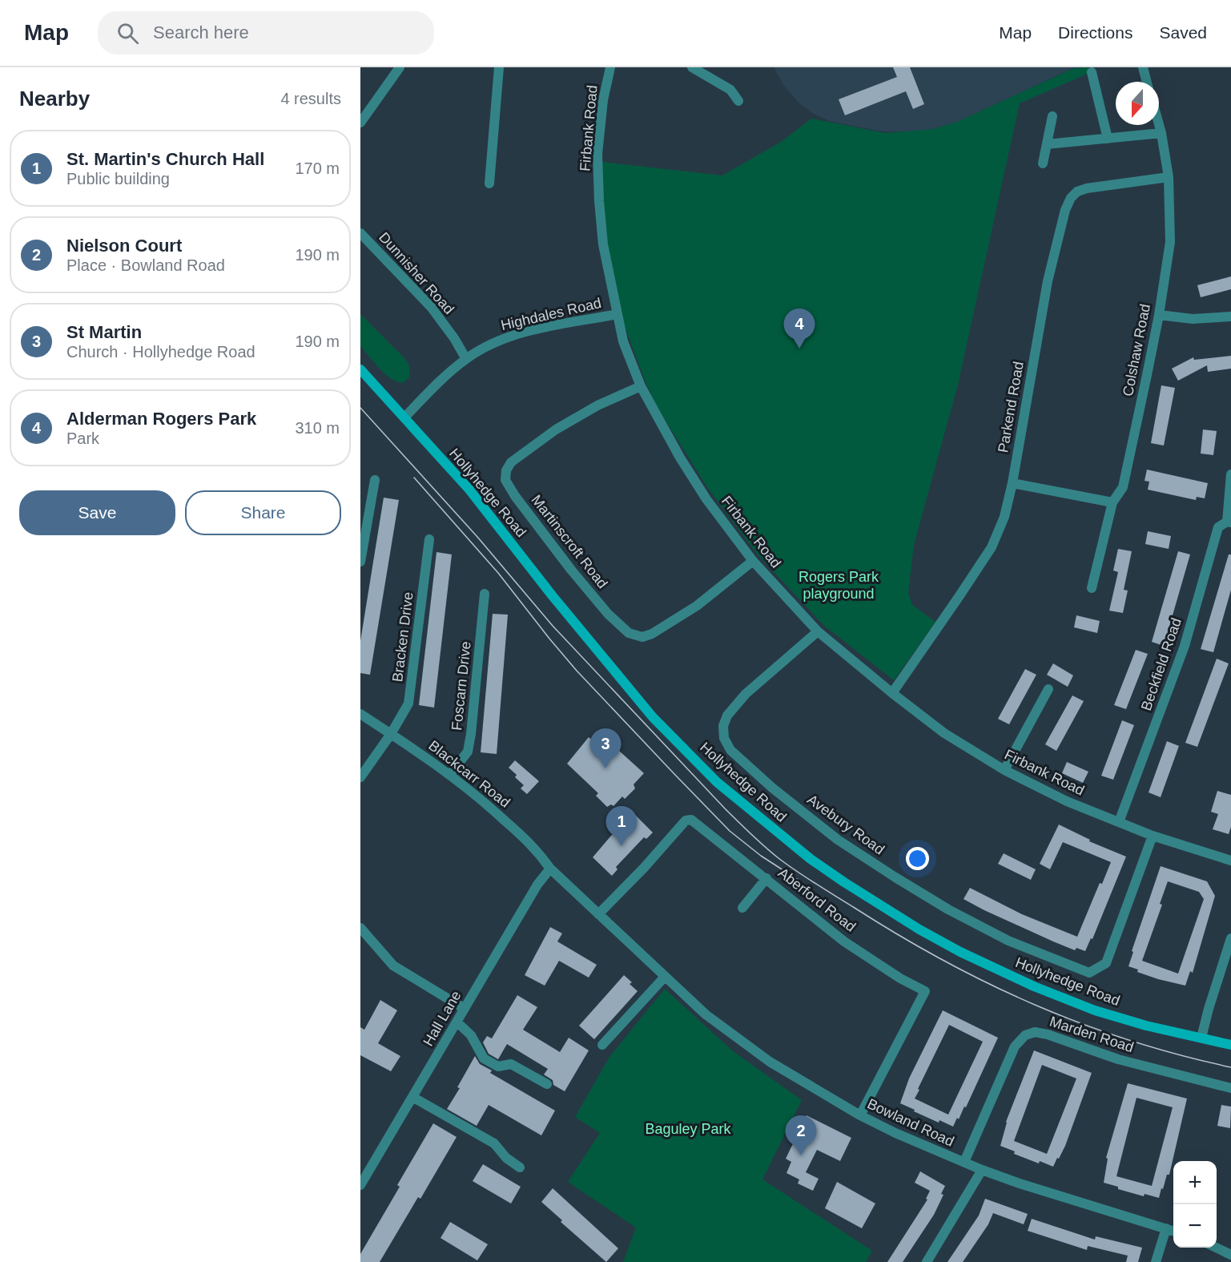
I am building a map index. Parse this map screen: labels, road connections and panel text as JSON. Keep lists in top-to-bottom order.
{
  "streets": {
    "street": [
      "Firbank Road",
      "Dunnisher Road",
      "Highdales Road",
      "Colshaw Road",
      "Parkend Road",
      "Hollyhedge Road",
      "Martinscroft Road",
      "Bracken Drive",
      "Beckfield Road",
      "Foscarn Drive",
      "Blackcarr Road",
      "Avebury Road",
      "Aberford Road",
      "Hall Lane",
      "Marden Road",
      "Bowland Road"
    ]
  },
  "crossings": [
    ["Firbank Road", "Highdales Road"],
    ["Firbank Road", "Parkend Road"],
    ["Firbank Road", "Martinscroft Road"],
    ["Firbank Road", "Beckfield Road"],
    ["Firbank Road", "Avebury Road"],
    ["Dunnisher Road", "Highdales Road"],
    ["Highdales Road", "Hollyhedge Road"],
    ["Colshaw Road", "Parkend Road"],
    ["Bracken Drive", "Blackcarr Road"],
    ["Foscarn Drive", "Blackcarr Road"],
    ["Blackcarr Road", "Hall Lane"],
    ["Blackcarr Road", "Bowland Road"],
    ["Aberford Road", "Bowland Road"],
    ["Hall Lane", "Bowland Road"],
    ["Marden Road", "Bowland Road"]
  ],
  "parks": ["Rogers Park playground", "Baguley Park"],
  "north": "bottom",
  "page": {
    "header": "Map",
    "search": "Search here",
    "nav": ["Map", "Directions", "Saved"],
    "heading": ["Nearby", "4 results"],
    "list": [
      {
        "mark": "1",
        "name": "St. Martin's Church Hall",
        "note": "Public building",
        "value": "170 m"
      },
      {
        "mark": "2",
        "name": "Nielson Court",
        "note": "Place · Bowland Road",
        "value": "190 m"
      },
      {
        "mark": "3",
        "name": "St Martin",
        "note": "Church · Hollyhedge Road",
        "value": "190 m"
      },
      {
        "mark": "4",
        "name": "Alderman Rogers Park",
        "note": "Park",
        "value": "310 m"
      }
    ],
    "pins": [
      "4",
      "3",
      "1",
      "2"
    ],
    "buttons": ["Save", "Share"],
    "map_buttons": ["+", "−"]
  }
}
